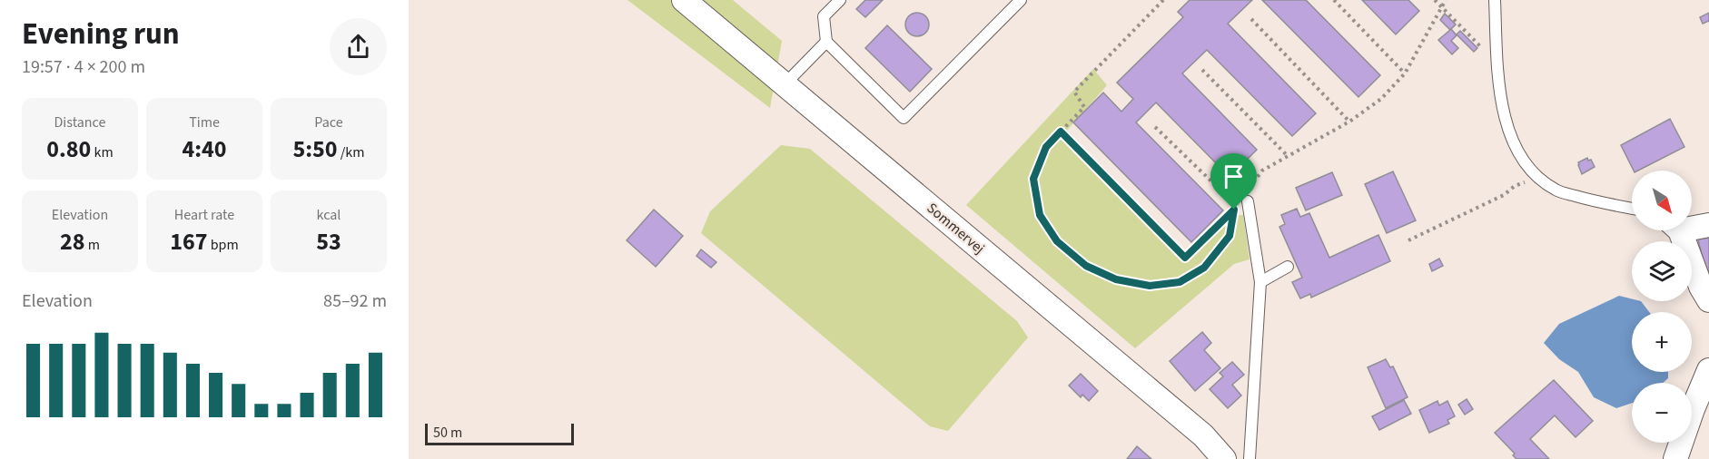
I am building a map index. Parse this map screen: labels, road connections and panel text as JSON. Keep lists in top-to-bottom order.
{
  "streets": {
    "street": ["Sommervej"]
  },
  "scale_bar": "50 m",
  "north": "bottom right",
  "page": {
    "heading": ["Evening run", "19:57 · 4 × 200 m"],
    "stats": [
      ["Distance", "0.80 km"],
      ["Time", "4:40"],
      ["Pace", "5:50 /km"],
      ["Elevation", "28 m"],
      ["Heart rate", "167 bpm"],
      ["kcal", "53"]
    ],
    "map_buttons": ["+", "−"],
    "chart": ["Elevation", "85–92 m"],
    "scale": "50 m"
  }
}
